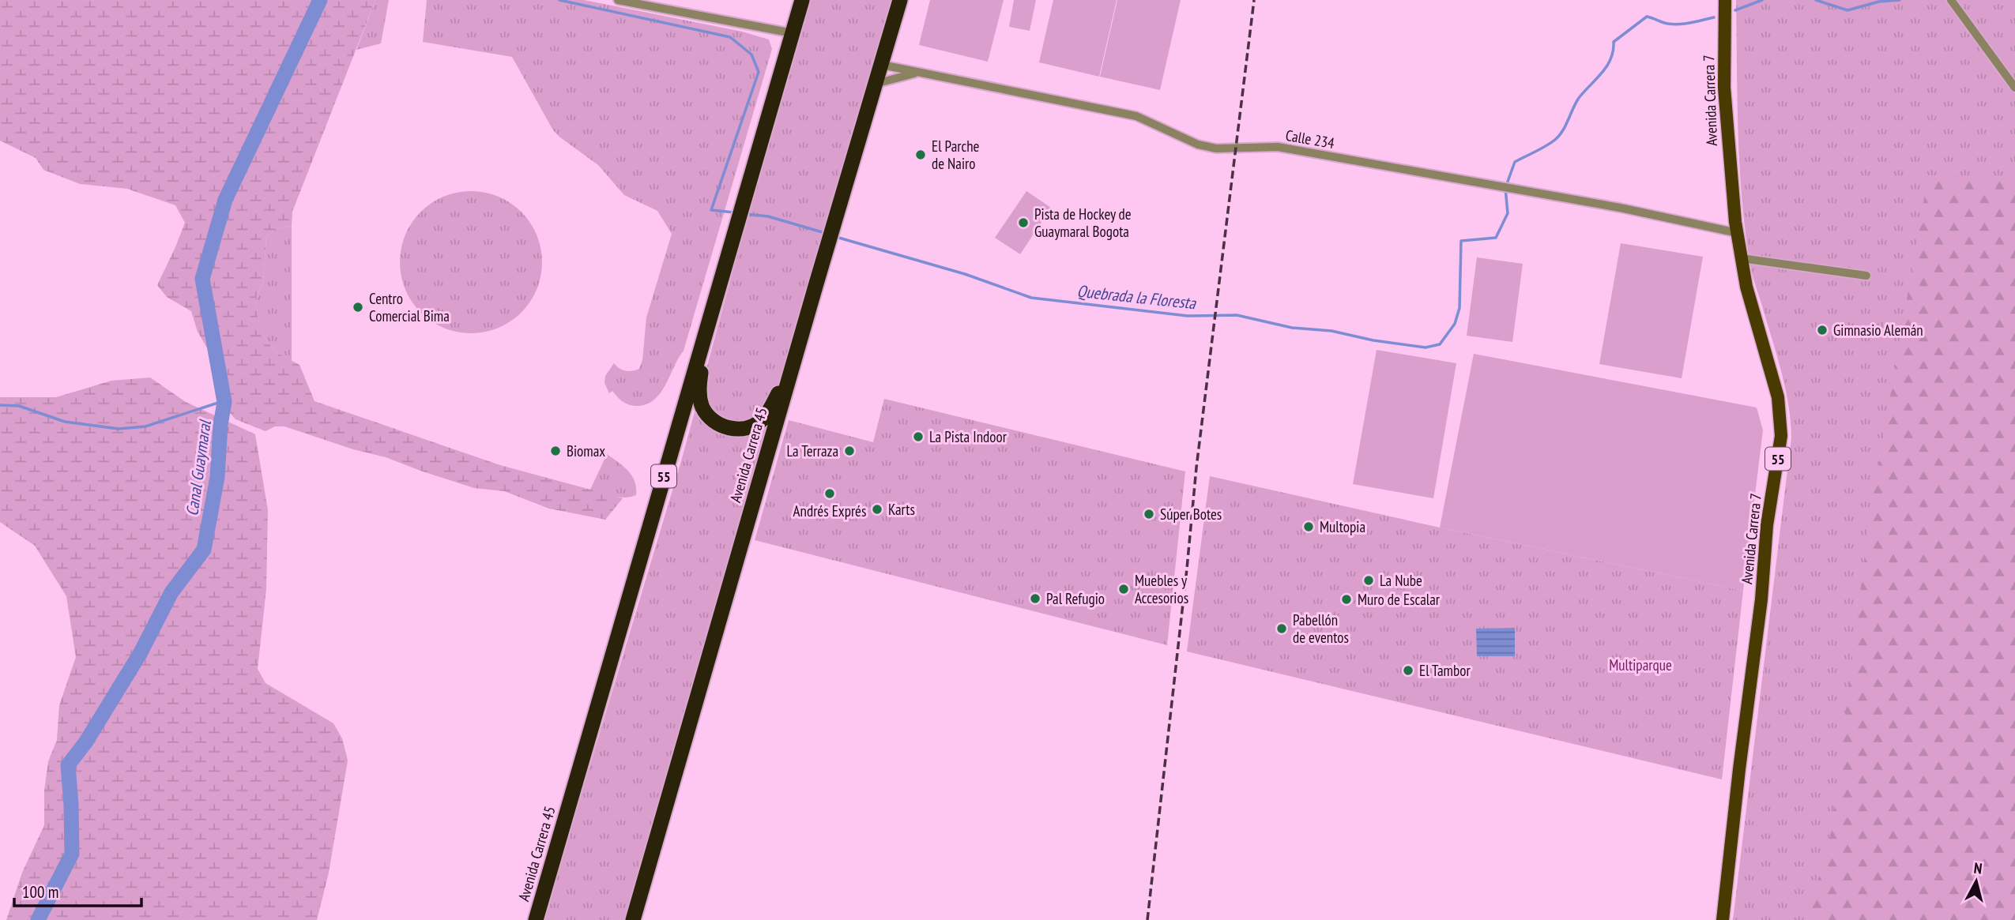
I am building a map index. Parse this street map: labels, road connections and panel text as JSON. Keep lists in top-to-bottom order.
{
  "streets": {
    "highway": ["Avenida Carrera 45", "55"],
    "main road": ["Avenida Carrera 7"],
    "street": ["Calle 234"]
  },
  "crossings": [
    ["Avenida Carrera 7", "Calle 234"],
    ["Calle 234", "Avenida Carrera 45"]
  ],
  "water": ["Quebrada la Floresta", "Canal Guaymaral"],
  "parks": ["Multiparque"],
  "places": [
    "El Parche de Nairo",
    "Pista de Hockey de Guaymaral Bogota",
    "Centro Comercial Bima",
    "Gimnasio Alemán",
    "La Pista Indoor",
    "Biomax",
    "La Terraza",
    "Andrés Exprés",
    "Karts",
    "Súper Botes",
    "Multopia",
    "La Nube",
    "Muebles y Accesorios",
    "Pal Refugio",
    "Muro de Escalar",
    "Pabellón de eventos",
    "El Tambor"
  ],
  "scale_bar": "100 m",
  "north": "top"
}
